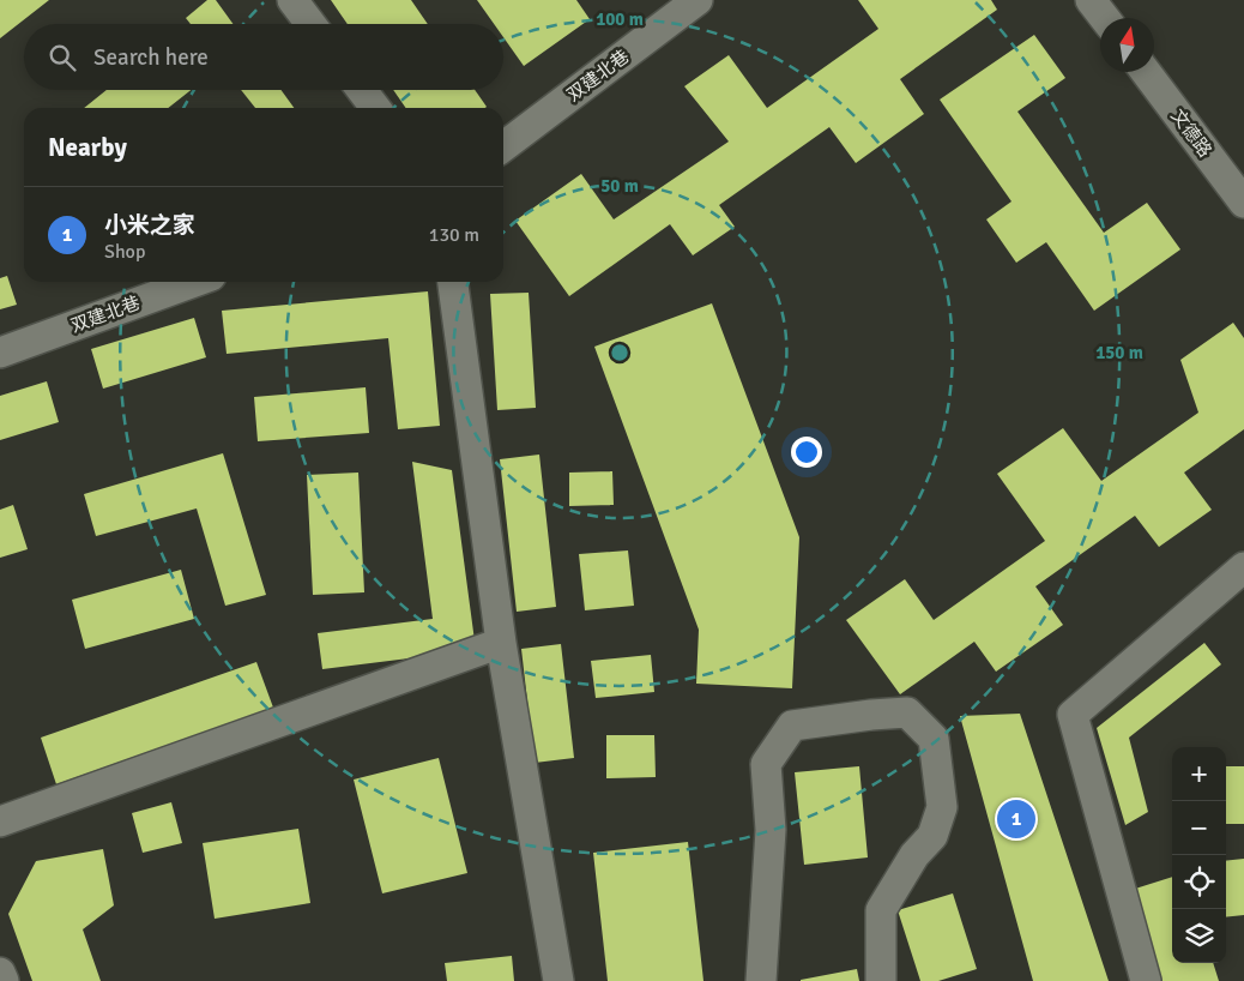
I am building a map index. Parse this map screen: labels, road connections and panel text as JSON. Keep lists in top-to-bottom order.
{
  "streets": {
    "street": ["双建北巷", "文德路"]
  },
  "north": "top",
  "page": {
    "search": "Search here",
    "heading": "Nearby",
    "list": [
      {
        "mark": "1",
        "name": "小米之家",
        "note": "Shop",
        "value": "130 m"
      }
    ],
    "map_buttons": ["+", "−"],
    "pins": "1"
  },
  "rings": ["100 m", "50 m", "150 m"]
}
